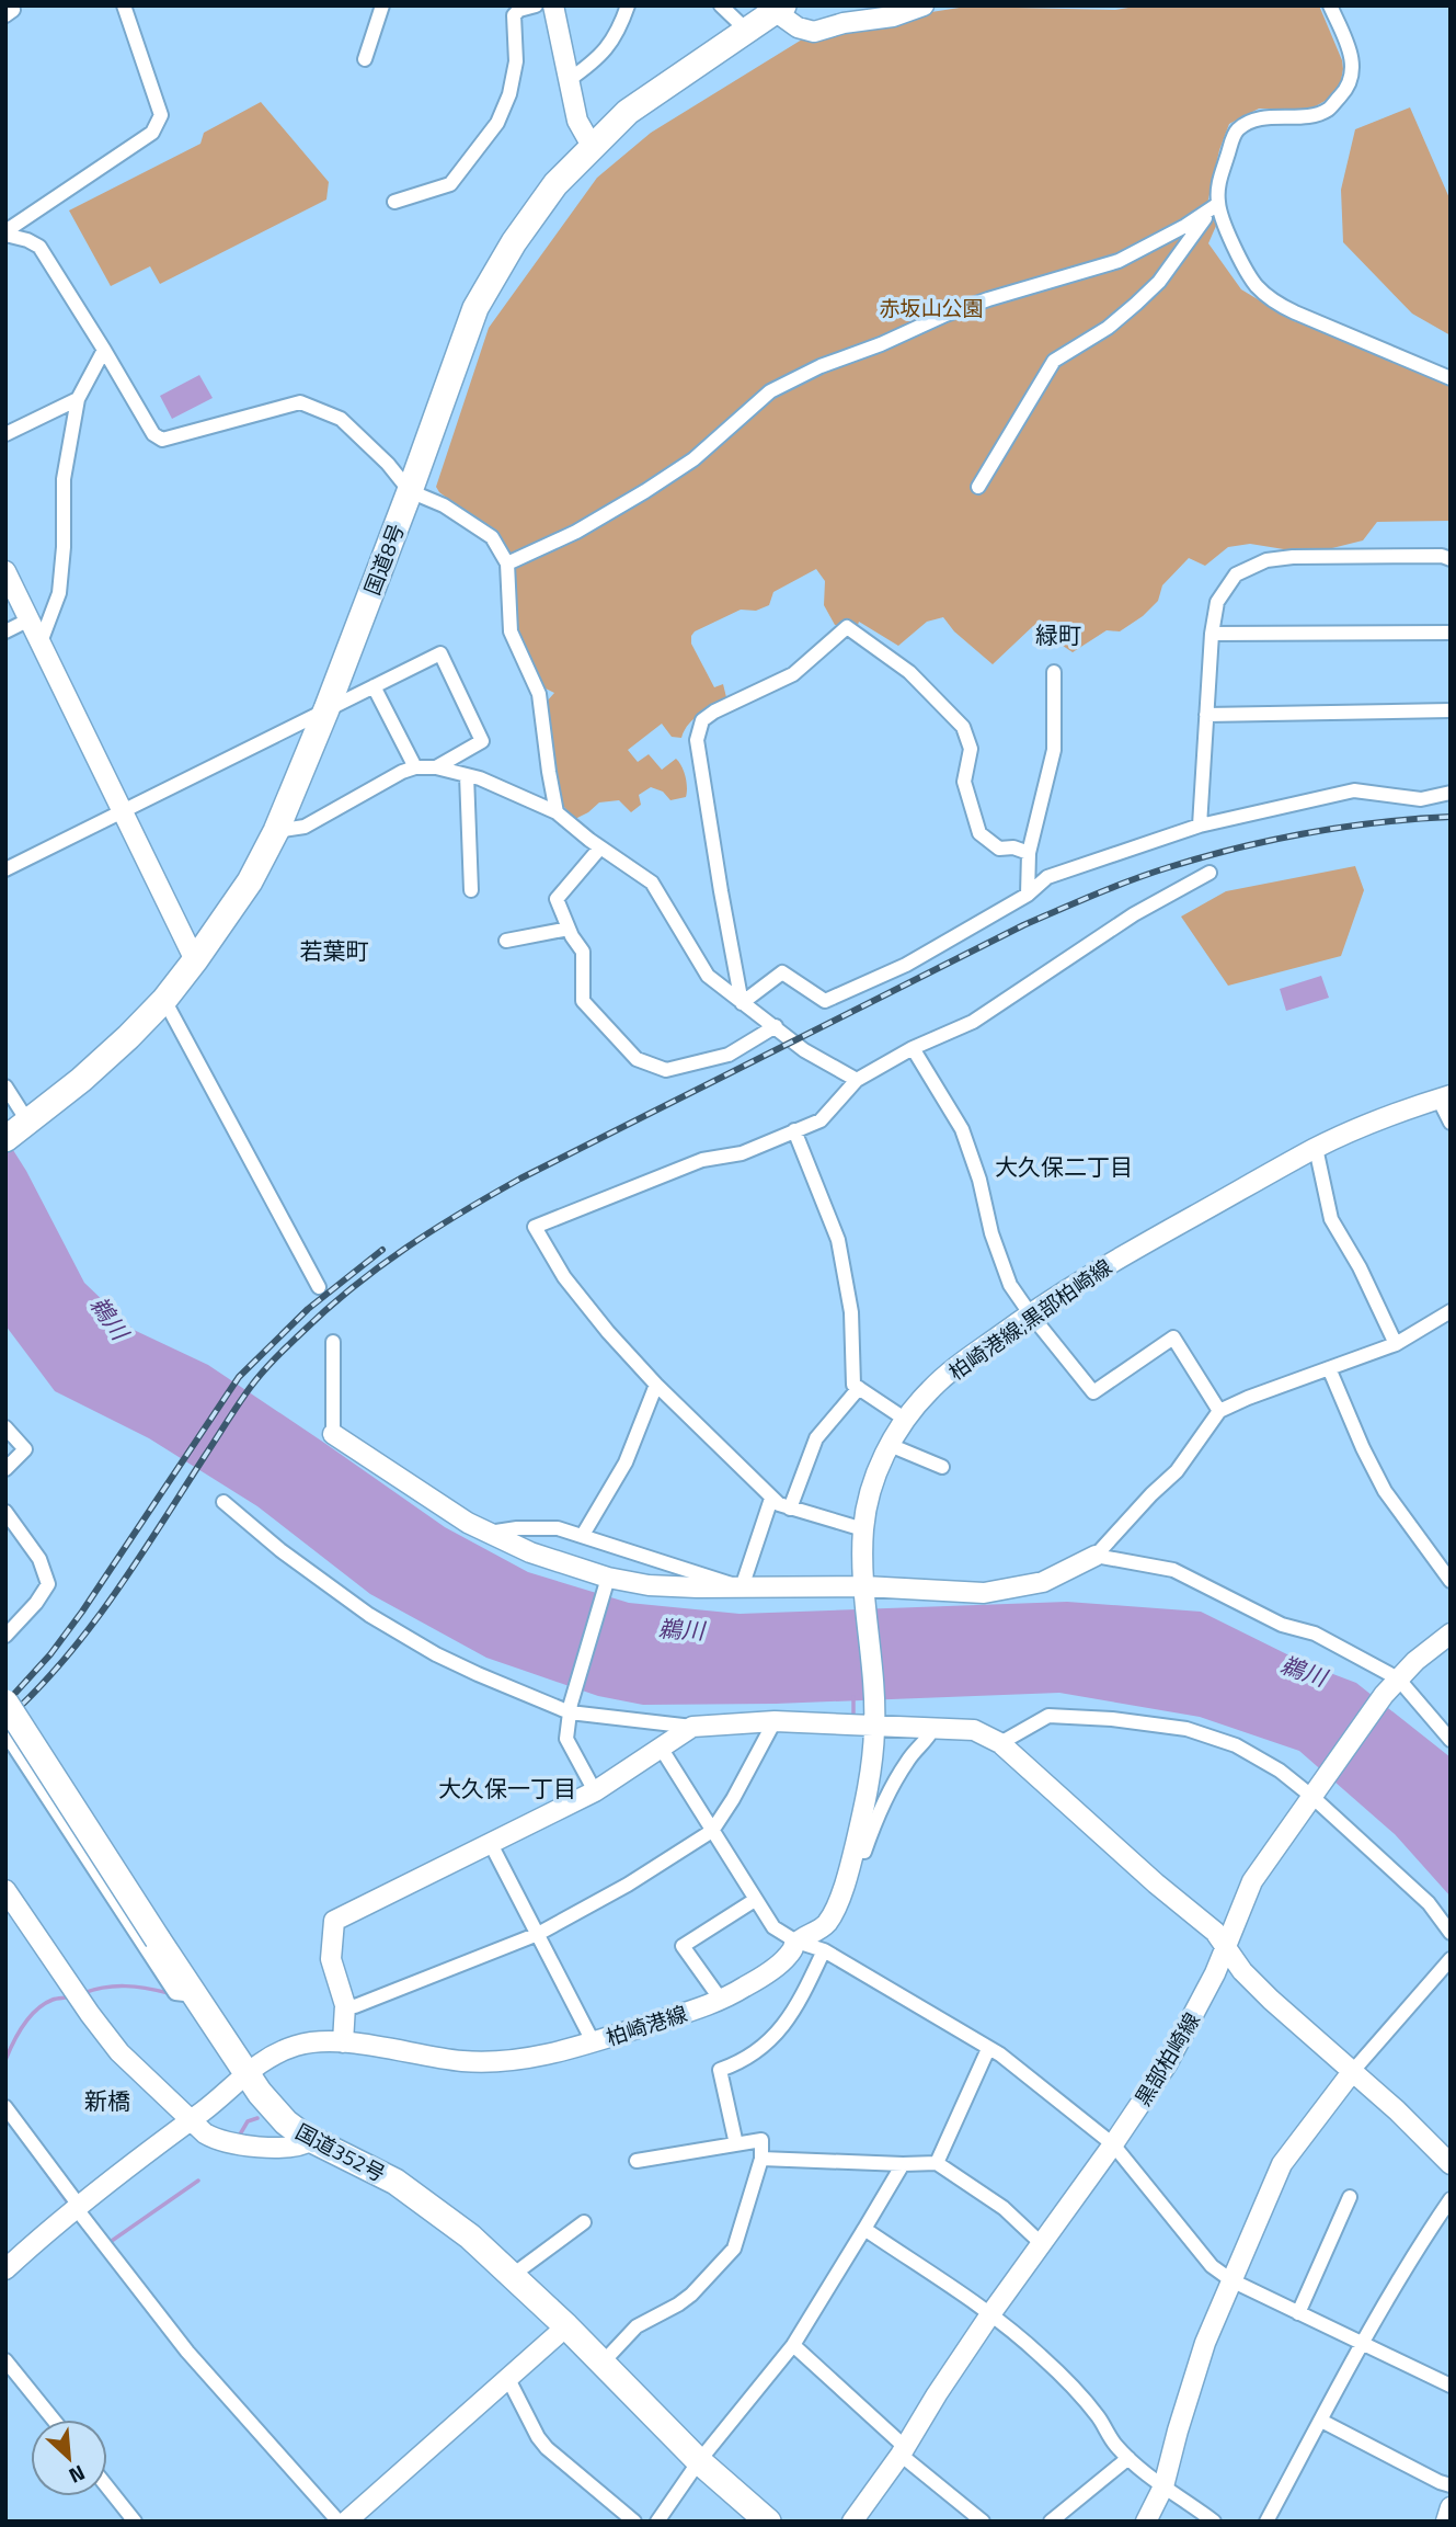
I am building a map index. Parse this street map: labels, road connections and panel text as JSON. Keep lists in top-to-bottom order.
{
  "streets": {
    "highway": ["国道8号", "国道352号"],
    "street": ["柏崎港線;黒部柏崎線", "柏崎港線", "黒部柏崎線"]
  },
  "crossings": [
    ["柏崎港線;黒部柏崎線", "柏崎港線"],
    ["柏崎港線", "国道352号"]
  ],
  "districts": [
    "緑町",
    "若葉町",
    "大久保二丁目",
    "大久保一丁目",
    "新橋"
  ],
  "water": ["鵜川"],
  "parks": ["赤坂山公園"],
  "north": "bottom right"
}
